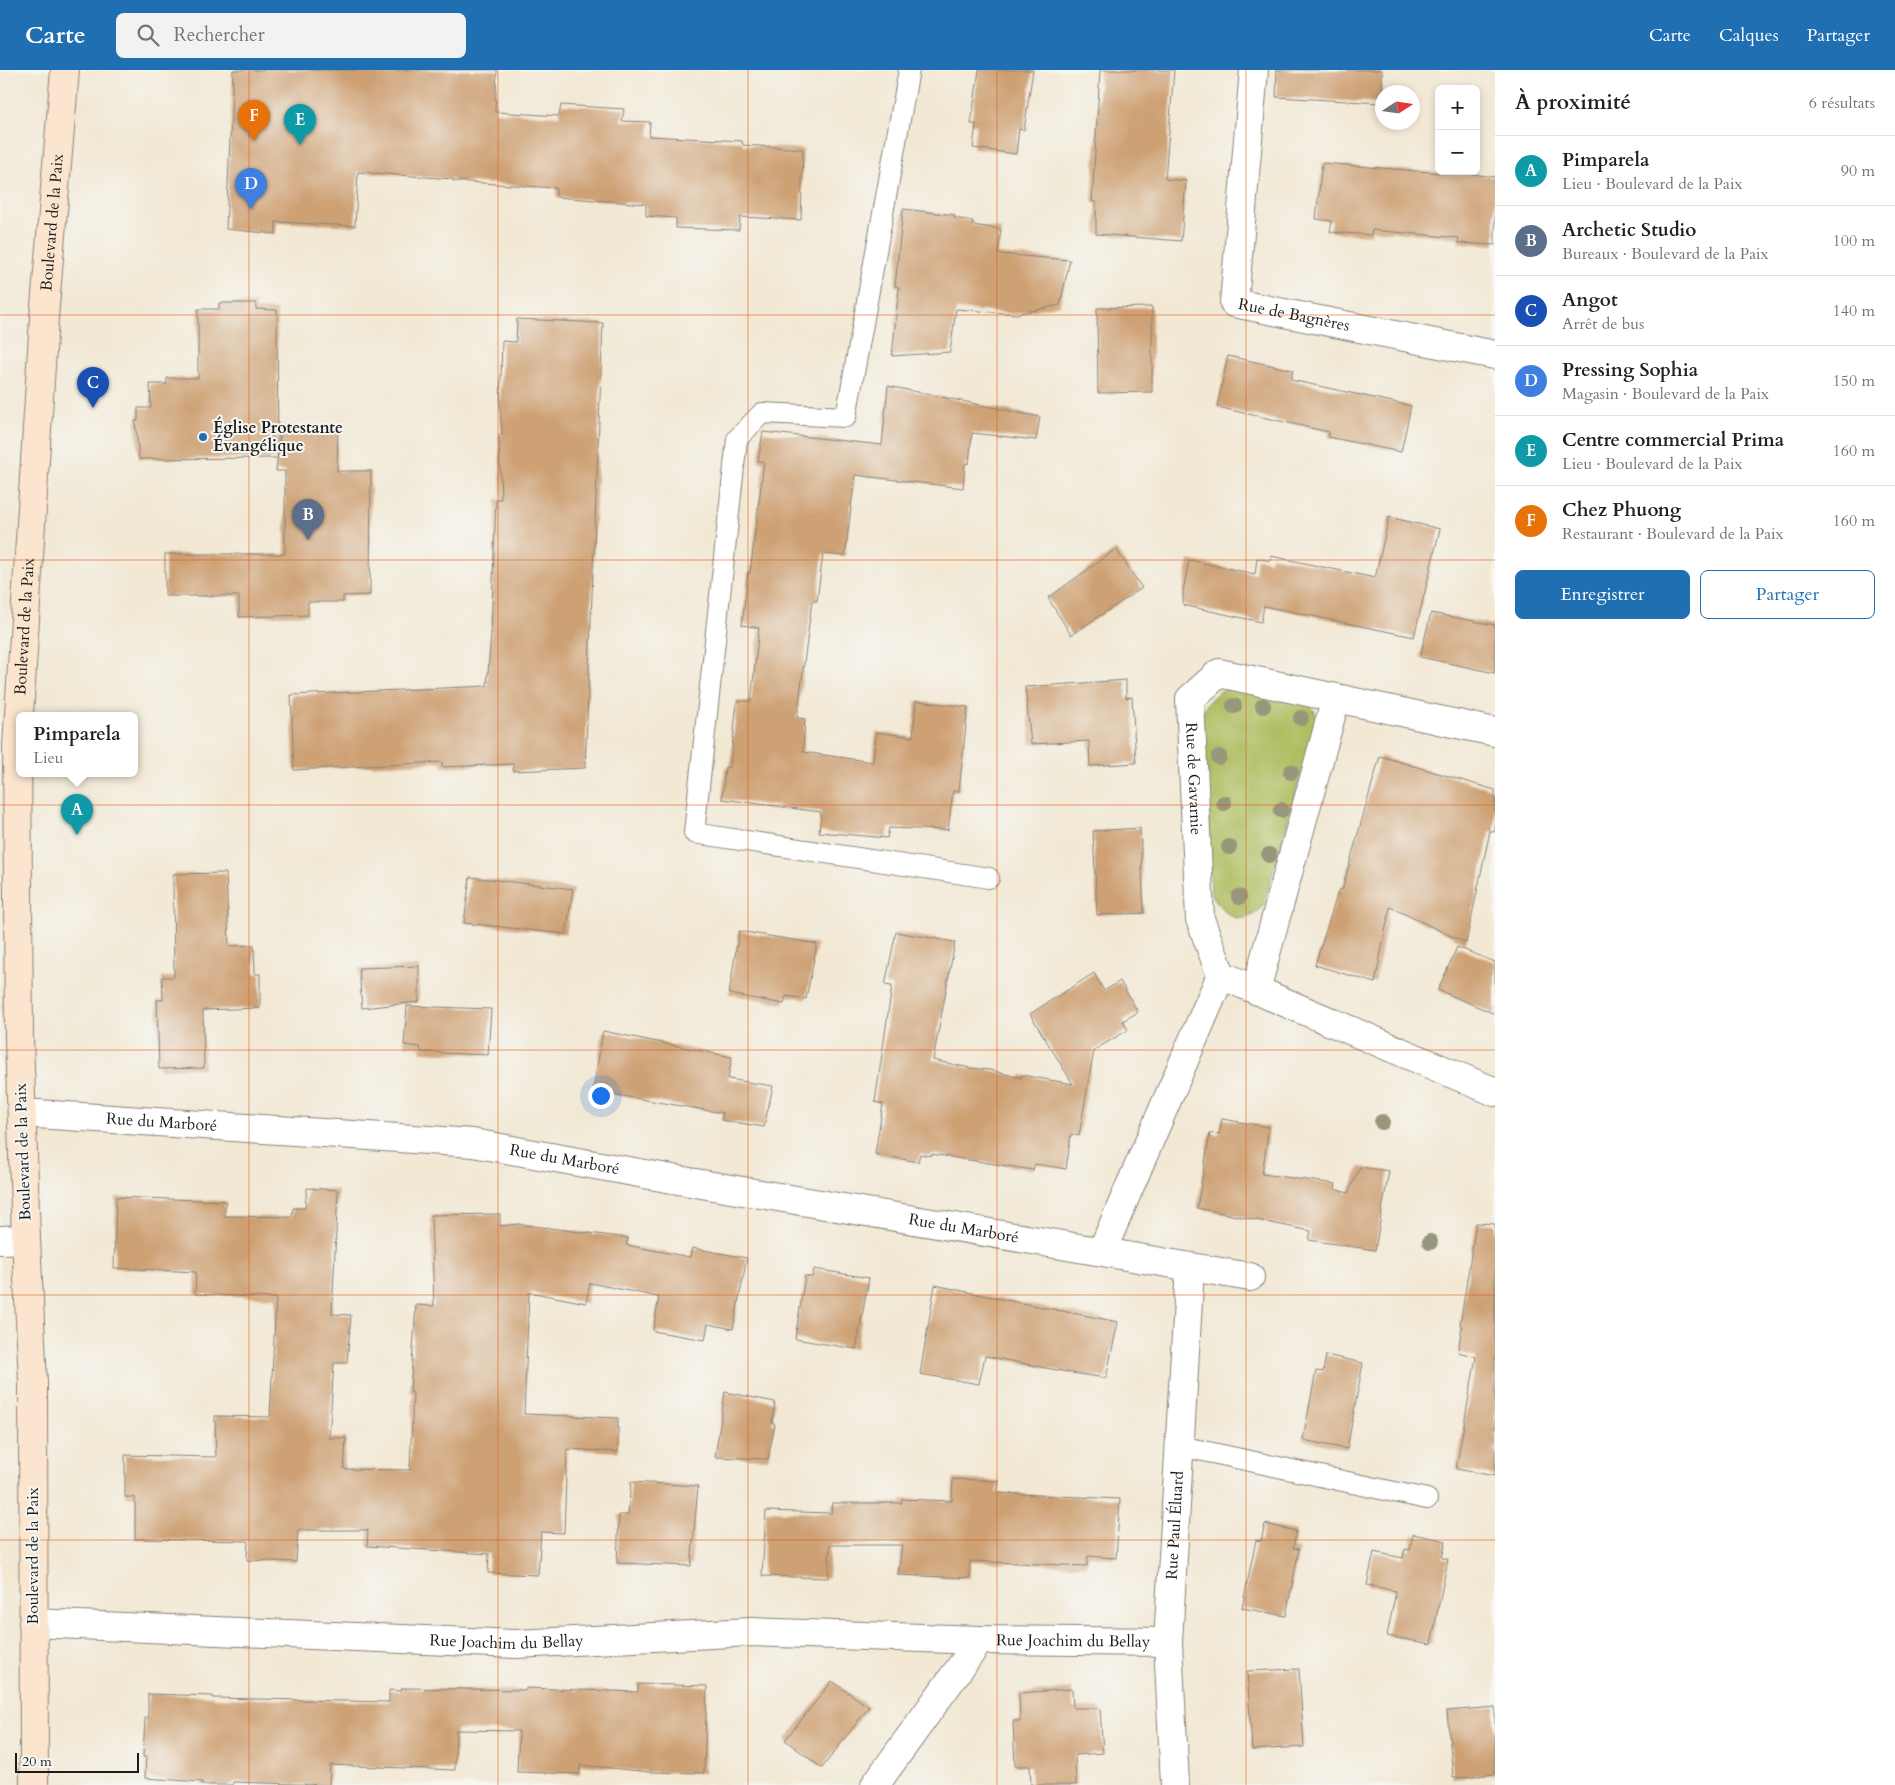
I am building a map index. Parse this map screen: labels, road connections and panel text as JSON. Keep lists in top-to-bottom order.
{
  "streets": {
    "main road": ["Boulevard de la Paix"],
    "street": [
      "Rue de Bagnères",
      "Rue de Gavarnie",
      "Rue du Marboré",
      "Rue Paul Éluard",
      "Rue Joachim du Bellay"
    ]
  },
  "crossings": [
    ["Boulevard de la Paix", "Rue du Marboré"],
    ["Boulevard de la Paix", "Rue Joachim du Bellay"],
    ["Rue du Marboré", "Rue Paul Éluard"],
    ["Rue Paul Éluard", "Rue Joachim du Bellay"]
  ],
  "places": ["Église Protestante Évangélique"],
  "scale_bar": "20 m",
  "north": "right",
  "page": {
    "header": "Carte",
    "search": "Rechercher",
    "nav": ["Carte", "Calques", "Partager"],
    "heading": ["À proximité", "6 résultats"],
    "map_buttons": ["+", "−"],
    "pins": [
      "F",
      "E",
      "D",
      "C",
      "B",
      "A"
    ],
    "list": [
      {
        "mark": "A",
        "name": "Pimparela",
        "note": "Lieu · Boulevard de la Paix",
        "value": "90 m"
      },
      {
        "mark": "B",
        "name": "Archetic Studio",
        "note": "Bureaux · Boulevard de la Paix",
        "value": "100 m"
      },
      {
        "mark": "C",
        "name": "Angot",
        "note": "Arrêt de bus",
        "value": "140 m"
      },
      {
        "mark": "D",
        "name": "Pressing Sophia",
        "note": "Magasin · Boulevard de la Paix",
        "value": "150 m"
      },
      {
        "mark": "E",
        "name": "Centre commercial Prima",
        "note": "Lieu · Boulevard de la Paix",
        "value": "160 m"
      },
      {
        "mark": "F",
        "name": "Chez Phuong",
        "note": "Restaurant · Boulevard de la Paix",
        "value": "160 m"
      }
    ],
    "buttons": ["Enregistrer", "Partager"],
    "popup": ["Pimparela", "Lieu"],
    "scale": "20 m"
  }
}
